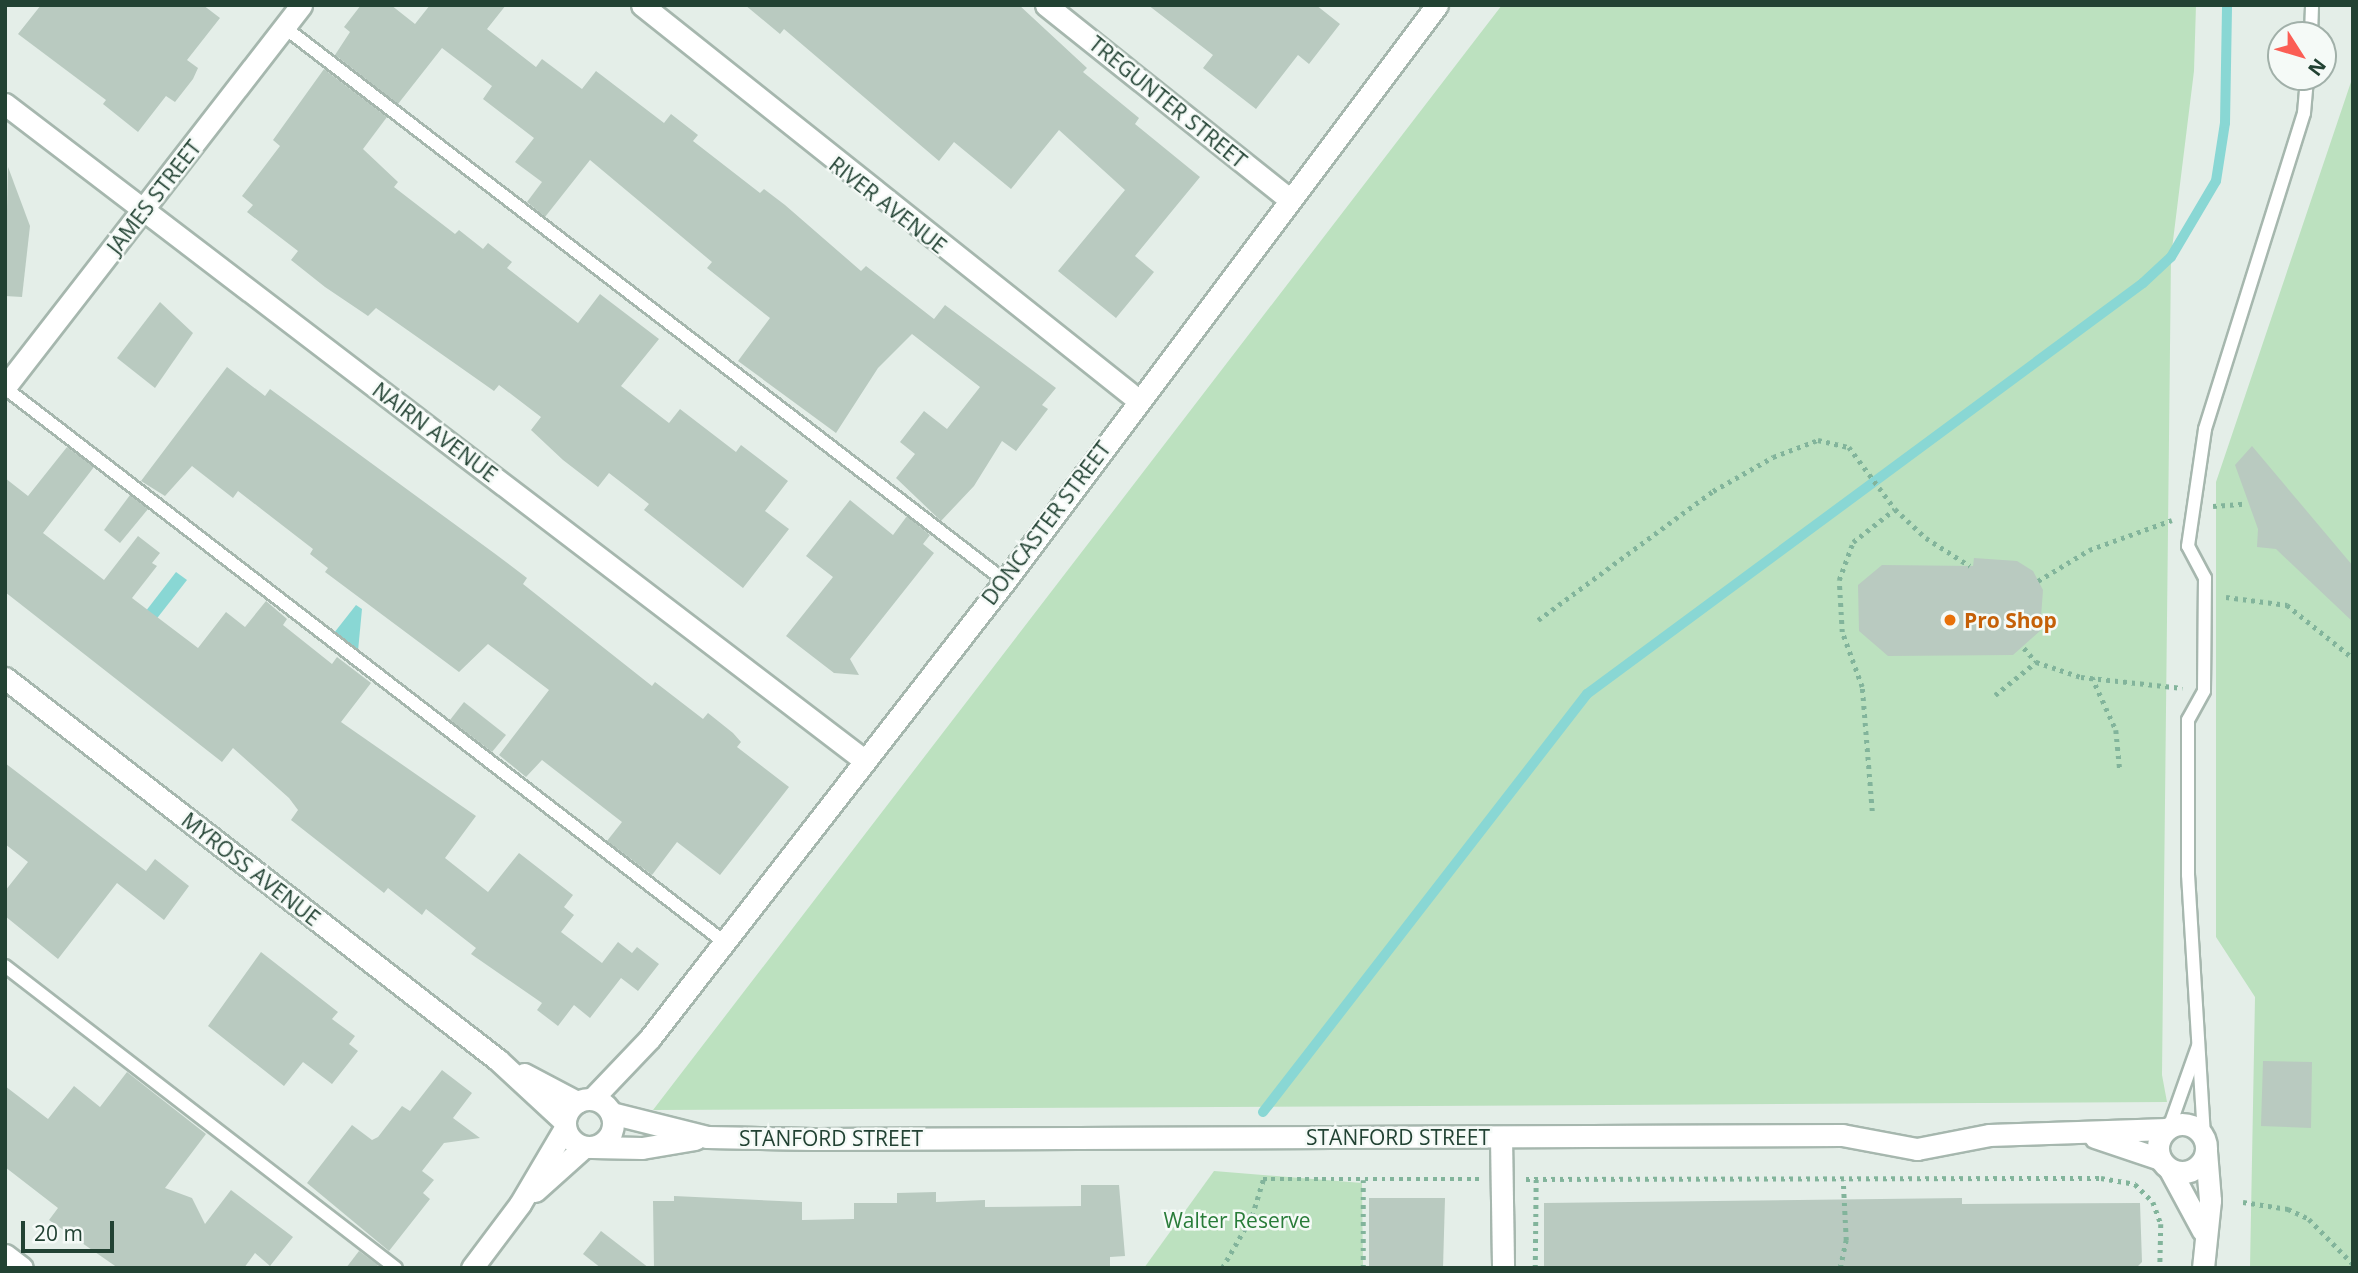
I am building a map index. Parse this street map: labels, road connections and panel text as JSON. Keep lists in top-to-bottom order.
{
  "streets": {
    "street": [
      "TREGUNTER STREET",
      "JAMES STREET",
      "RIVER AVENUE",
      "NAIRN AVENUE",
      "DONCASTER STREET",
      "MYROSS AVENUE",
      "STANFORD STREET"
    ]
  },
  "crossings": [
    ["TREGUNTER STREET", "DONCASTER STREET"],
    ["JAMES STREET", "NAIRN AVENUE"],
    ["RIVER AVENUE", "DONCASTER STREET"],
    ["NAIRN AVENUE", "DONCASTER STREET"],
    ["DONCASTER STREET", "MYROSS AVENUE"],
    ["DONCASTER STREET", "STANFORD STREET"],
    ["MYROSS AVENUE", "STANFORD STREET"]
  ],
  "parks": ["Walter Reserve"],
  "places": ["Pro Shop"],
  "scale_bar": "20 m",
  "north": "bottom right"
}
